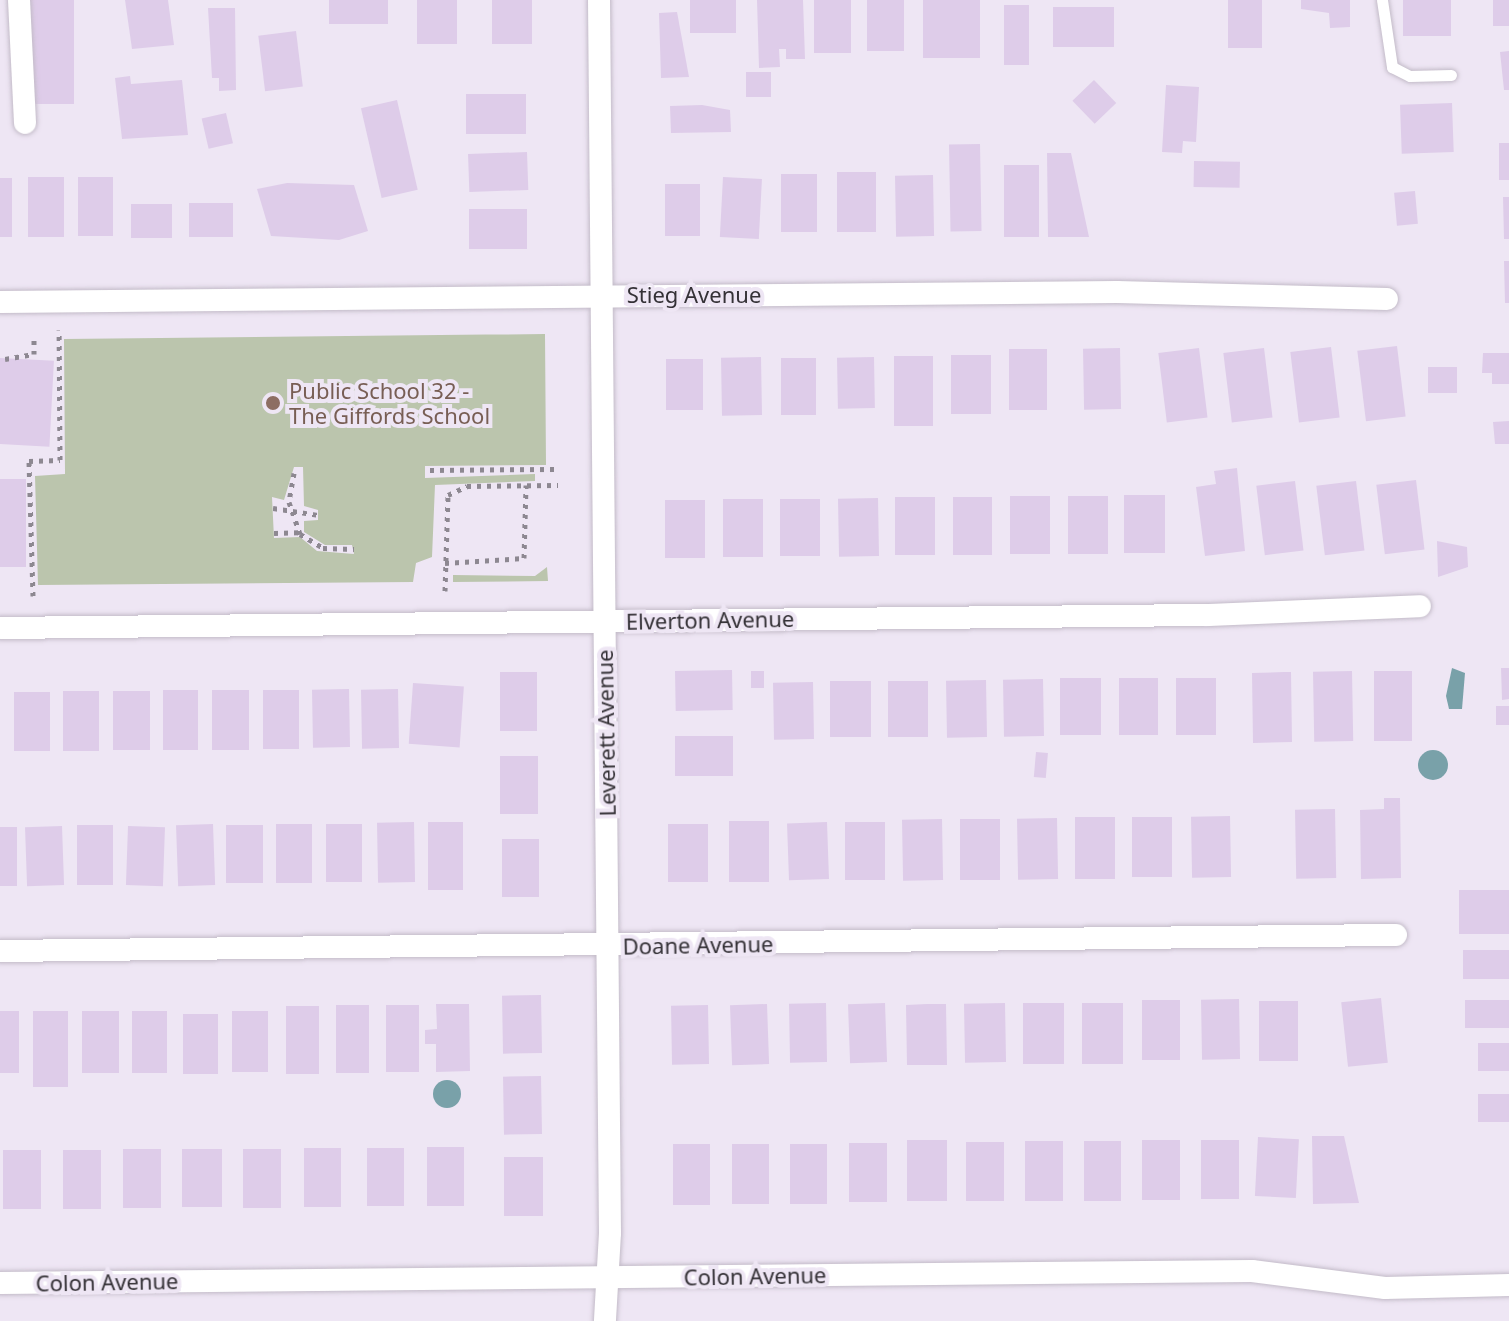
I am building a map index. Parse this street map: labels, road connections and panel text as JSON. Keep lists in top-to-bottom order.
{
  "streets": {
    "street": [
      "Stieg Avenue",
      "Elverton Avenue",
      "Leverett Avenue",
      "Doane Avenue",
      "Colon Avenue"
    ]
  },
  "crossings": [
    ["Stieg Avenue", "Leverett Avenue"],
    ["Elverton Avenue", "Leverett Avenue"],
    ["Leverett Avenue", "Doane Avenue"],
    ["Leverett Avenue", "Colon Avenue"]
  ],
  "places": ["Public School 32 - The Giffords School"]
}
